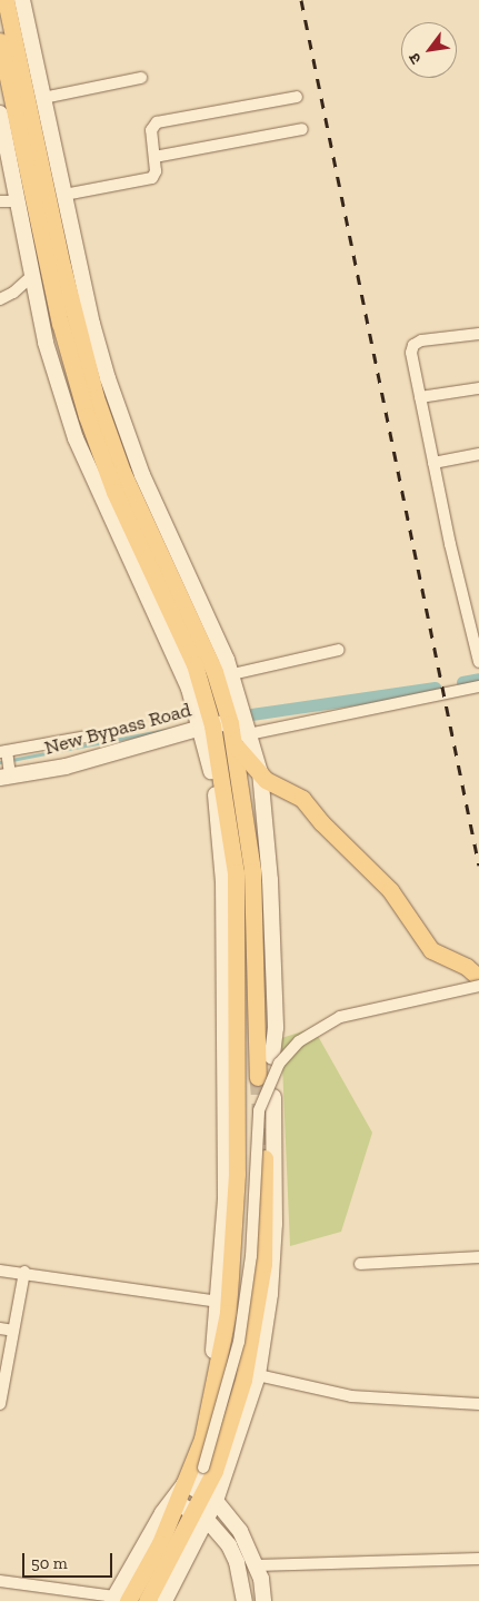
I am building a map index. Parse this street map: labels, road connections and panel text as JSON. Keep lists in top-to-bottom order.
{
  "streets": {
    "main road": ["New Bypass Road"]
  },
  "scale_bar": "50 m",
  "north": "bottom left"
}
